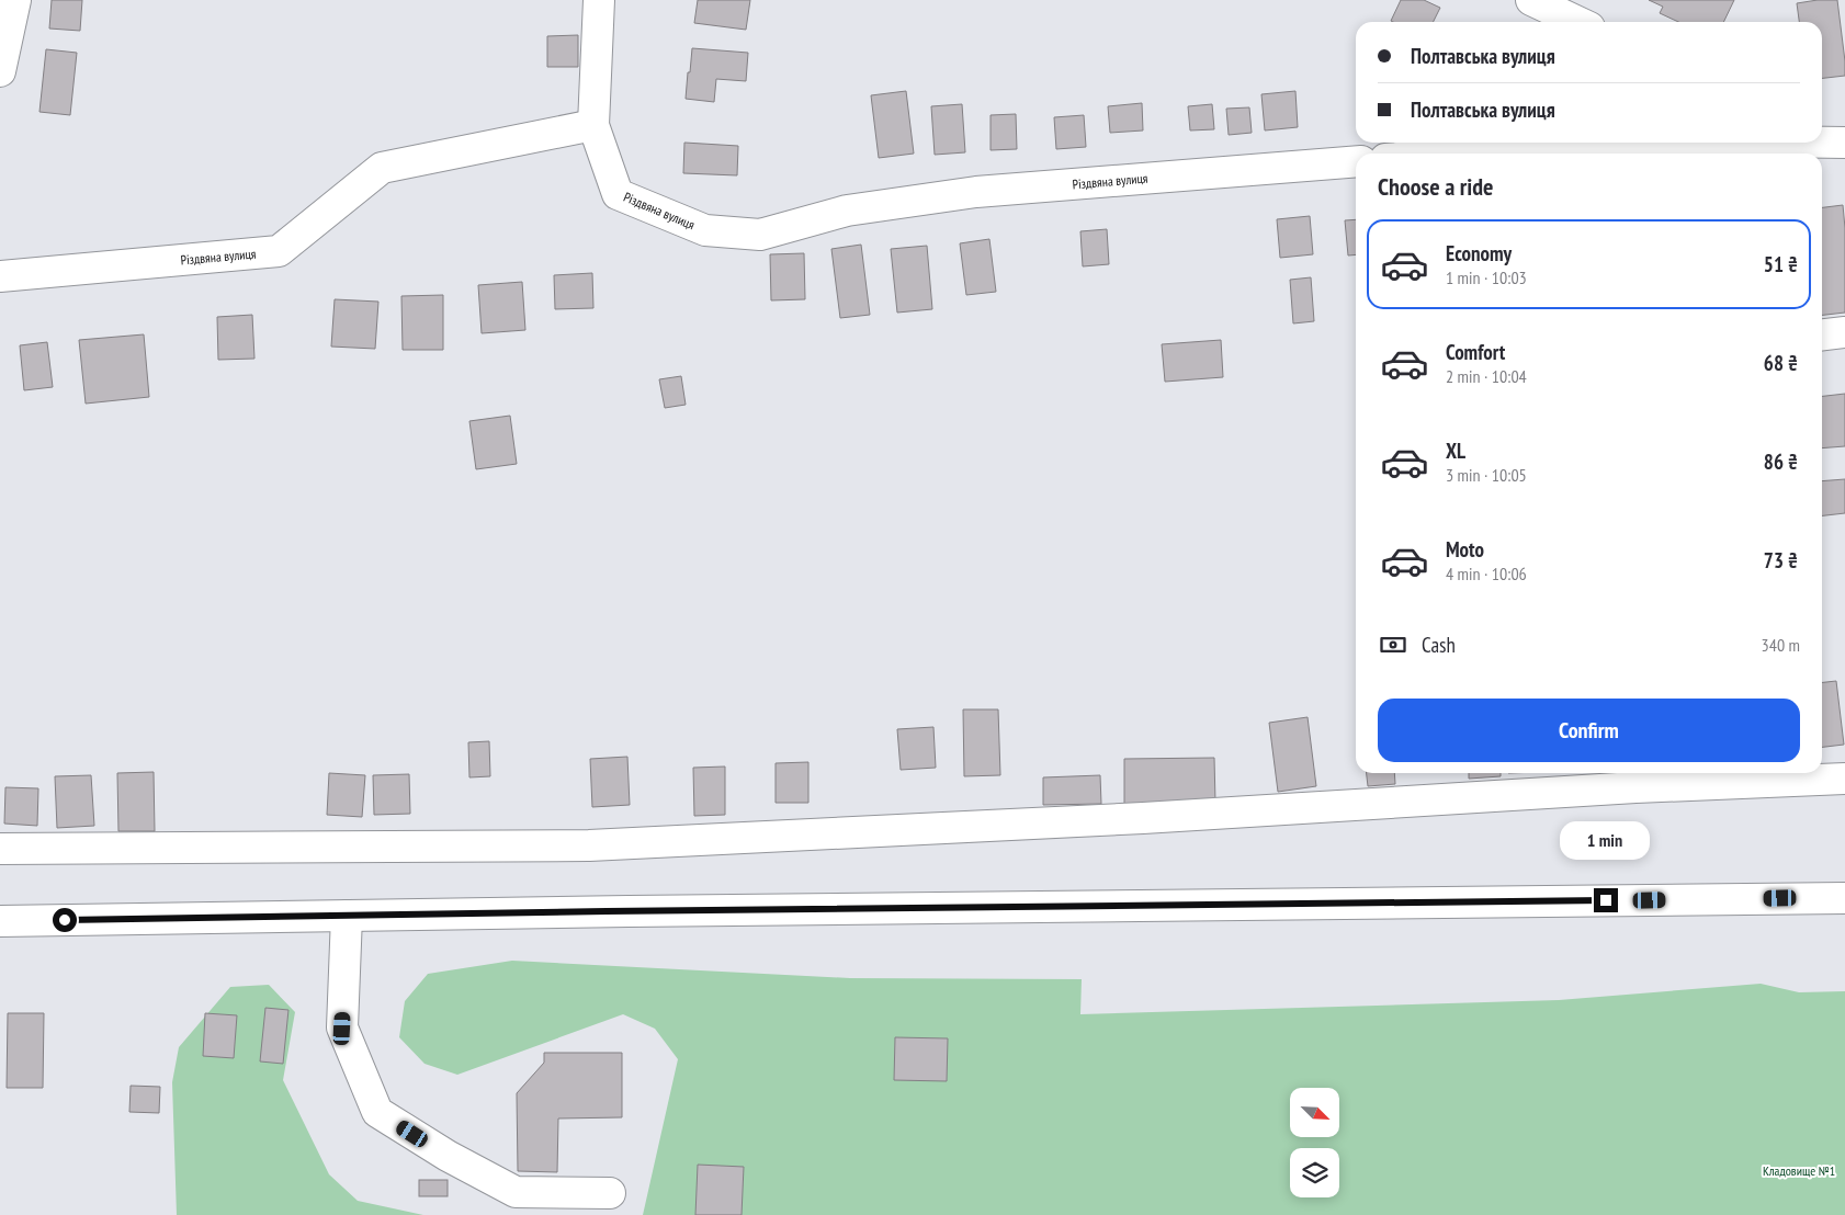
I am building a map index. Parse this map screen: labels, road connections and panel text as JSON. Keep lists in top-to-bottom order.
{
  "streets": {
    "main road": ["Різдвяна вулиця"]
  },
  "parks": ["Кладовище №1"],
  "north": "bottom right",
  "page": {
    "banner": ["Полтавська вулиця", "Полтавська вулиця"],
    "heading": "Choose a ride",
    "list": [
      {
        "name": "Economy",
        "note": "1 min · 10:03",
        "value": "51 ₴"
      },
      {
        "name": "Comfort",
        "note": "2 min · 10:04",
        "value": "68 ₴"
      },
      {
        "name": "XL",
        "note": "3 min · 10:05",
        "value": "86 ₴"
      },
      {
        "name": "Moto",
        "note": "4 min · 10:06",
        "value": "73 ₴"
      }
    ],
    "pay": ["Cash", "340 m"],
    "buttons": "Confirm",
    "bubble": "1 min"
  }
}
